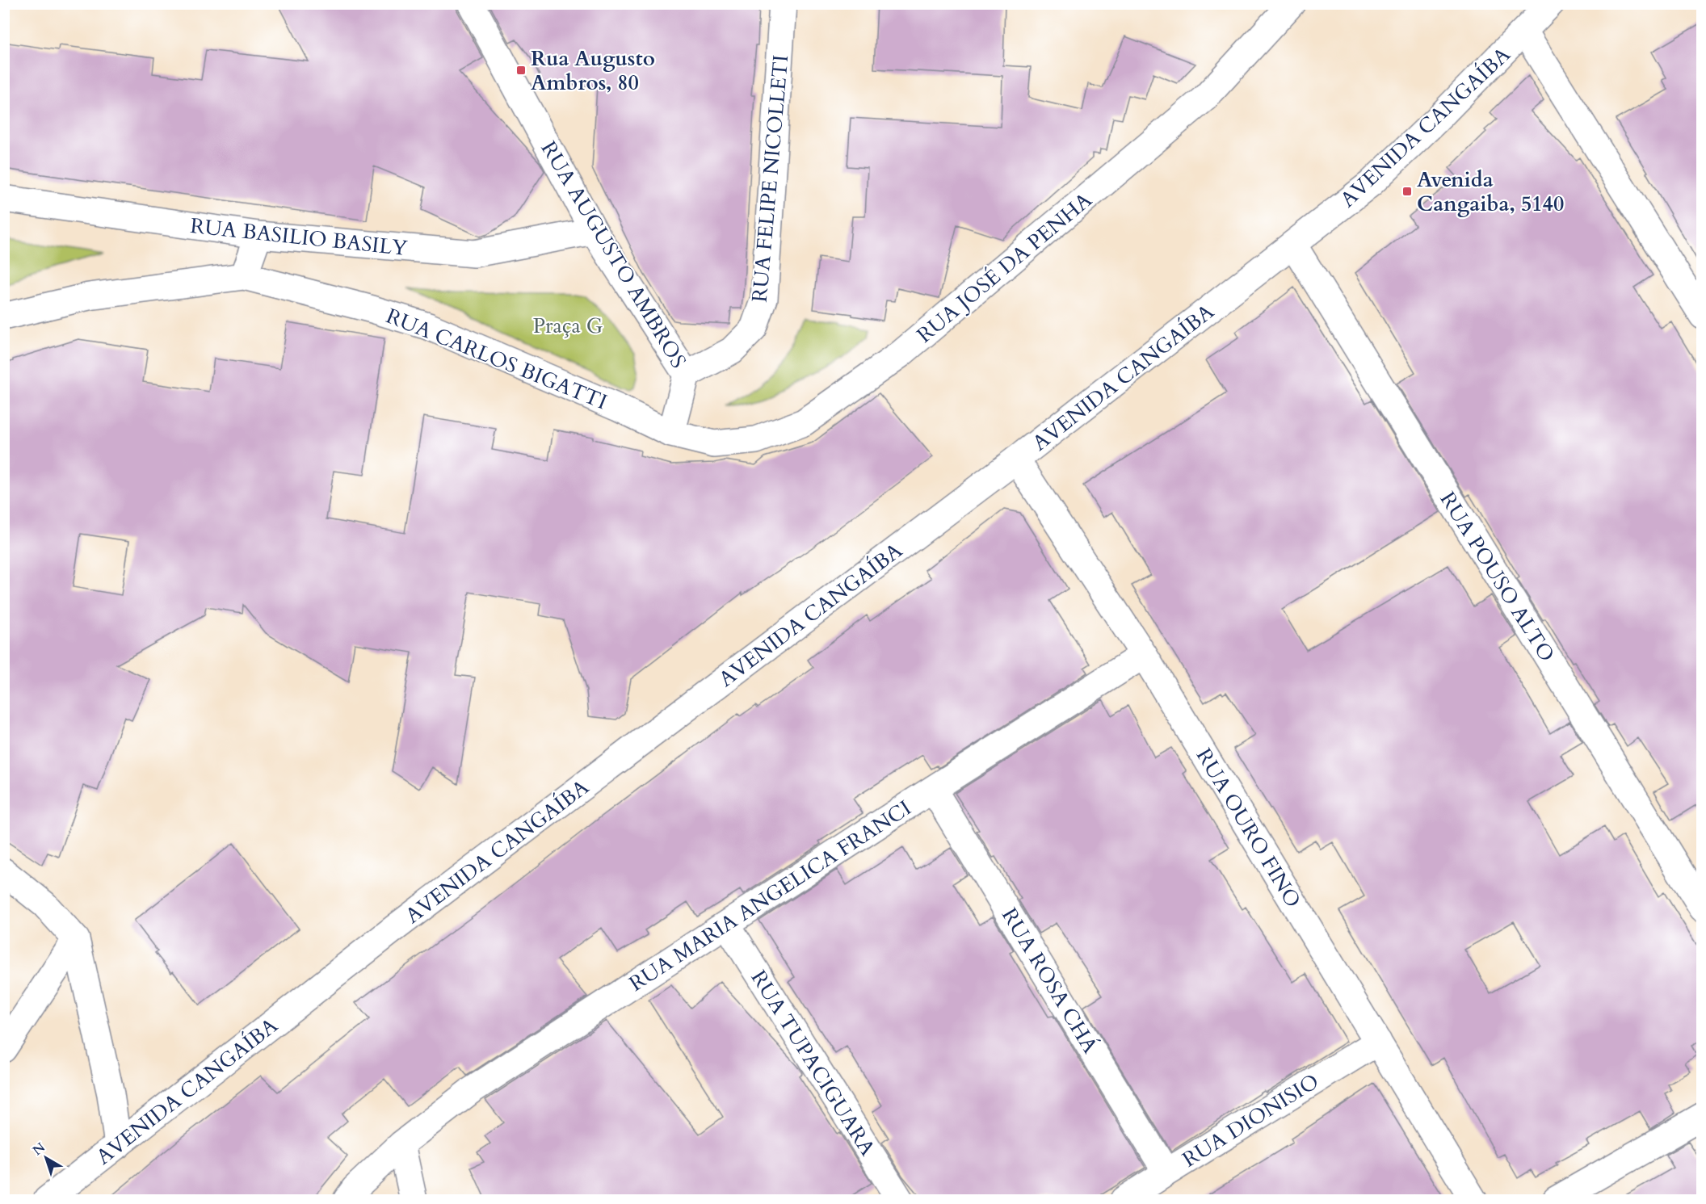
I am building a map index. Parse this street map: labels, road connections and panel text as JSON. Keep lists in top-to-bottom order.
{
  "streets": {
    "street": [
      "AVENIDA CANGAÍBA",
      "RUA FELIPE NICOLLETI",
      "RUA BASILIO BASILY",
      "RUA AUGUSTO AMBROS",
      "RUA JOSÉ DA PENHA",
      "RUA CARLOS BIGATTI",
      "RUA POUSO ALTO",
      "RUA OURO FINO",
      "RUA MARIA ANGELICA FRANCI",
      "RUA ROSA CHÁ",
      "RUA TUPACIGUARA",
      "RUA DIONISIO"
    ]
  },
  "crossings": [
    ["AVENIDA CANGAÍBA", "RUA POUSO ALTO"],
    ["AVENIDA CANGAÍBA", "RUA OURO FINO"],
    ["RUA FELIPE NICOLLETI", "RUA AUGUSTO AMBROS"],
    ["RUA BASILIO BASILY", "RUA AUGUSTO AMBROS"],
    ["RUA AUGUSTO AMBROS", "RUA JOSÉ DA PENHA"],
    ["RUA AUGUSTO AMBROS", "RUA CARLOS BIGATTI"],
    ["RUA JOSÉ DA PENHA", "RUA CARLOS BIGATTI"],
    ["RUA OURO FINO", "RUA MARIA ANGELICA FRANCI"],
    ["RUA OURO FINO", "RUA DIONISIO"],
    ["RUA MARIA ANGELICA FRANCI", "RUA ROSA CHÁ"],
    ["RUA MARIA ANGELICA FRANCI", "RUA TUPACIGUARA"],
    ["RUA ROSA CHÁ", "RUA DIONISIO"]
  ],
  "parks": ["Praça G"],
  "places": {
    "transit": ["Rua Augusto Ambros, 80", "Avenida Cangaiba, 5140"]
  },
  "north": "top left"
}
